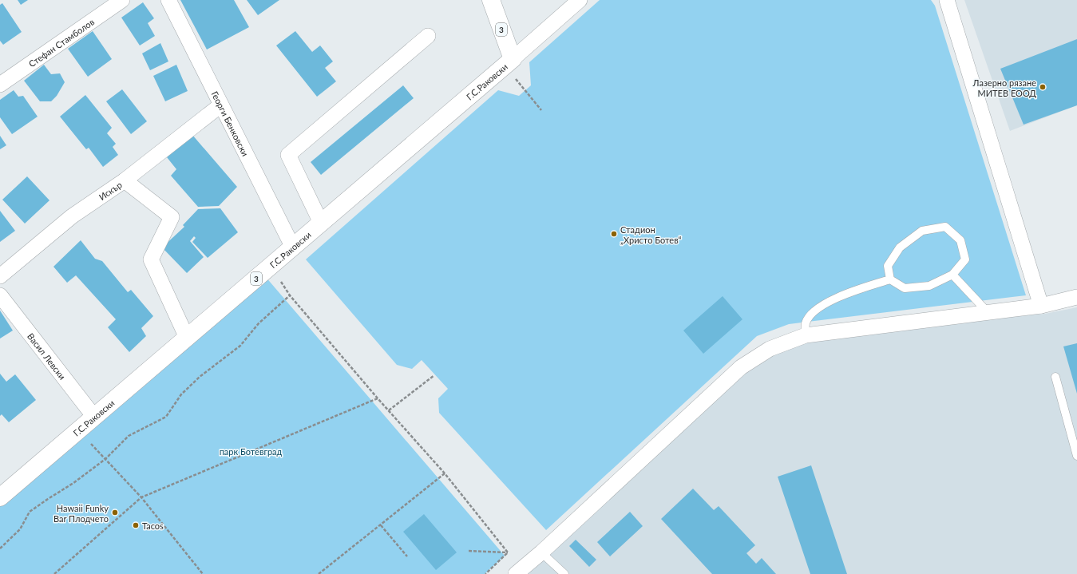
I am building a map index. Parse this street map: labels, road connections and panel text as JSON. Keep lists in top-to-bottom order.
{
  "streets": {
    "main road": ["3", "Г.С.Раковски"],
    "street": [
      "Стефан Стамболов",
      "Георги Бенковски",
      "Искър",
      "Васил Левски"
    ]
  },
  "crossings": [
    ["3", "Г.С.Раковски"],
    ["Г.С.Раковски", "Георги Бенковски"],
    ["Г.С.Раковски", "Васил Левски"],
    ["Георги Бенковски", "Искър"]
  ],
  "parks": ["парк Ботевград"],
  "places": [
    "Лазерно рязане МИТЕВ ЕООД",
    "Стадион „Христо Ботев“",
    "Hawaii Funky Bar Плодчето",
    "Tacos"
  ]
}
